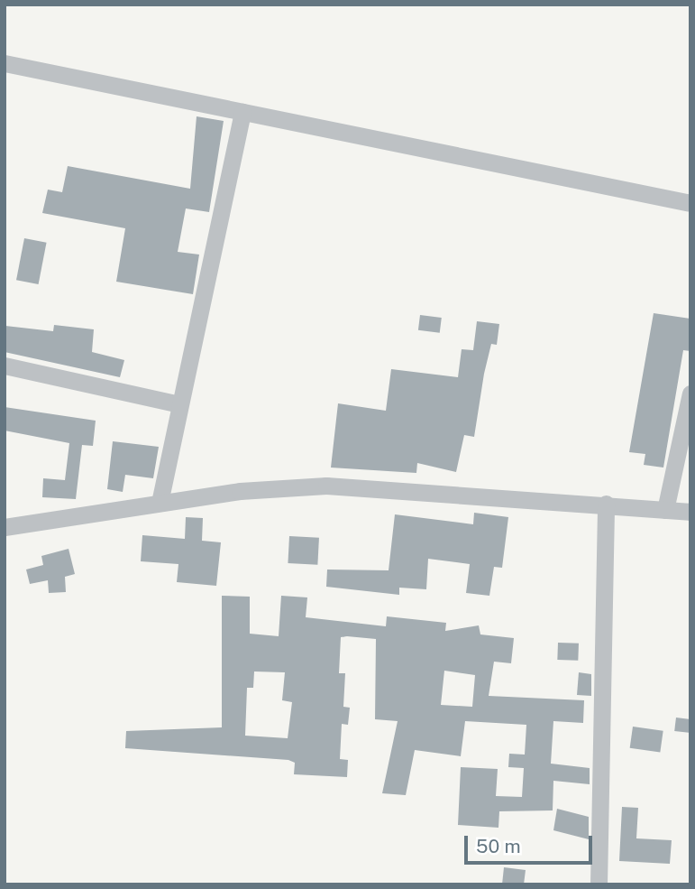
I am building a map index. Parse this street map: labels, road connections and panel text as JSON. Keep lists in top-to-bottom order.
{
  "scale_bar": "50 m"
}
